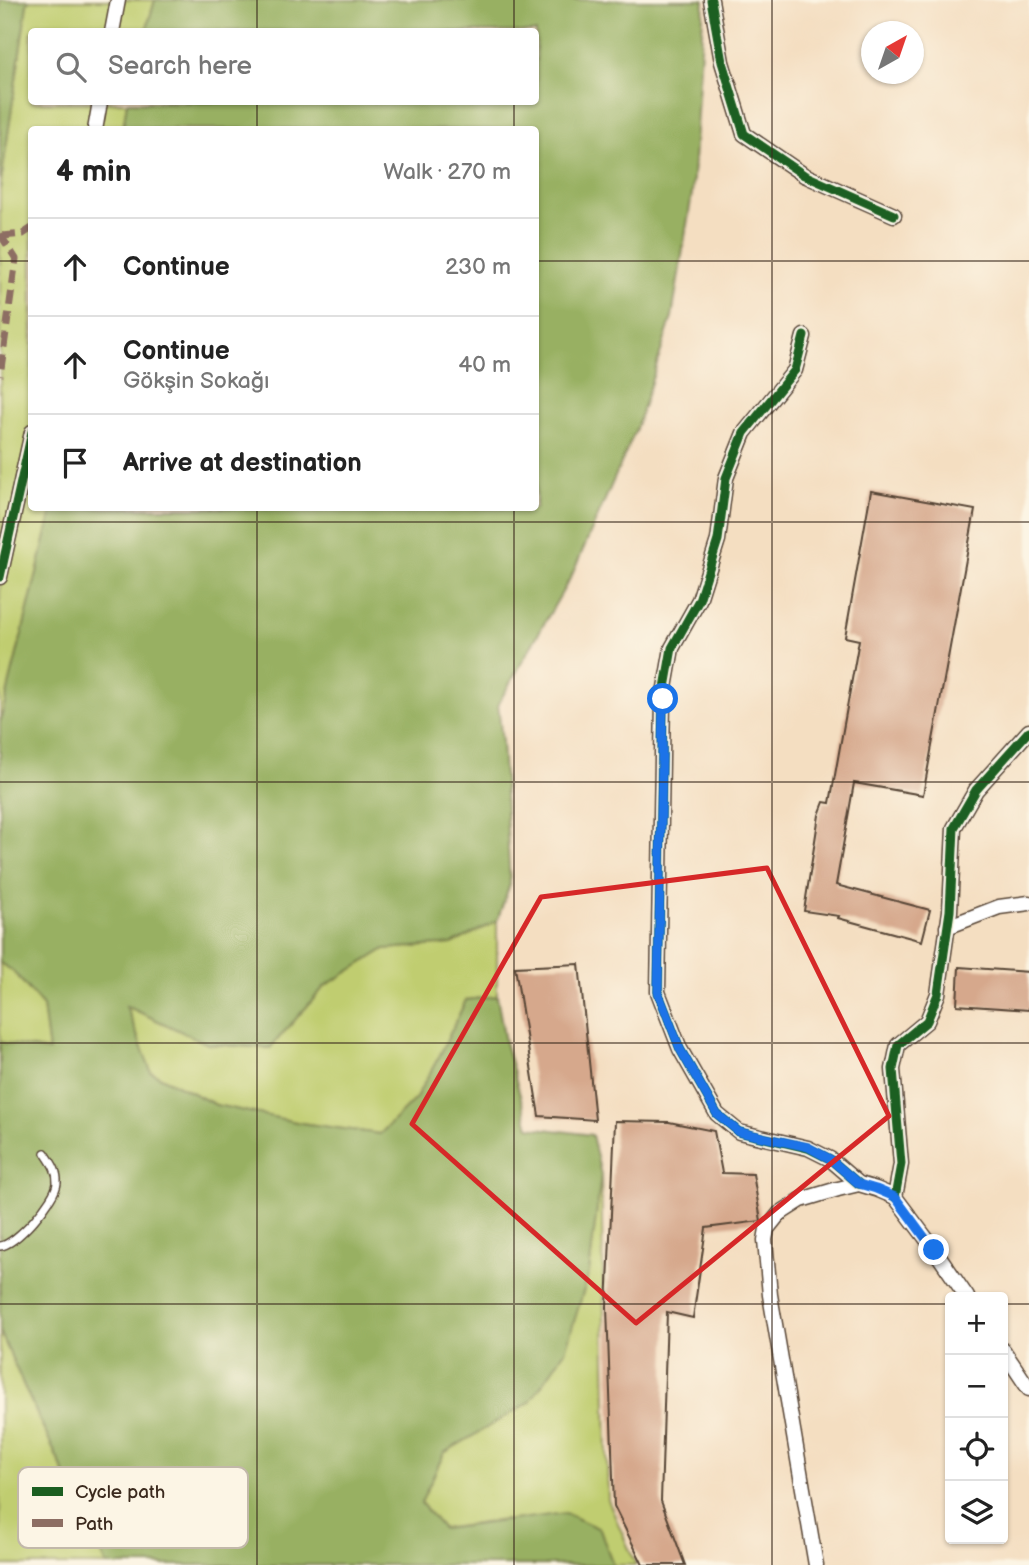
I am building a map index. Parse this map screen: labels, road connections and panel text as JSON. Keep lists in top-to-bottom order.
{
  "legend": ["Cycle path", "Path"],
  "north": "top right",
  "page": {
    "search": "Search here",
    "heading": ["4 min", "Walk · 270 m"],
    "list": [
      ["Continue", "230 m"],
      ["Continue", "Gökşin Sokağı", "40 m"],
      "Arrive at destination"
    ],
    "map_buttons": ["+", "−"]
  }
}
